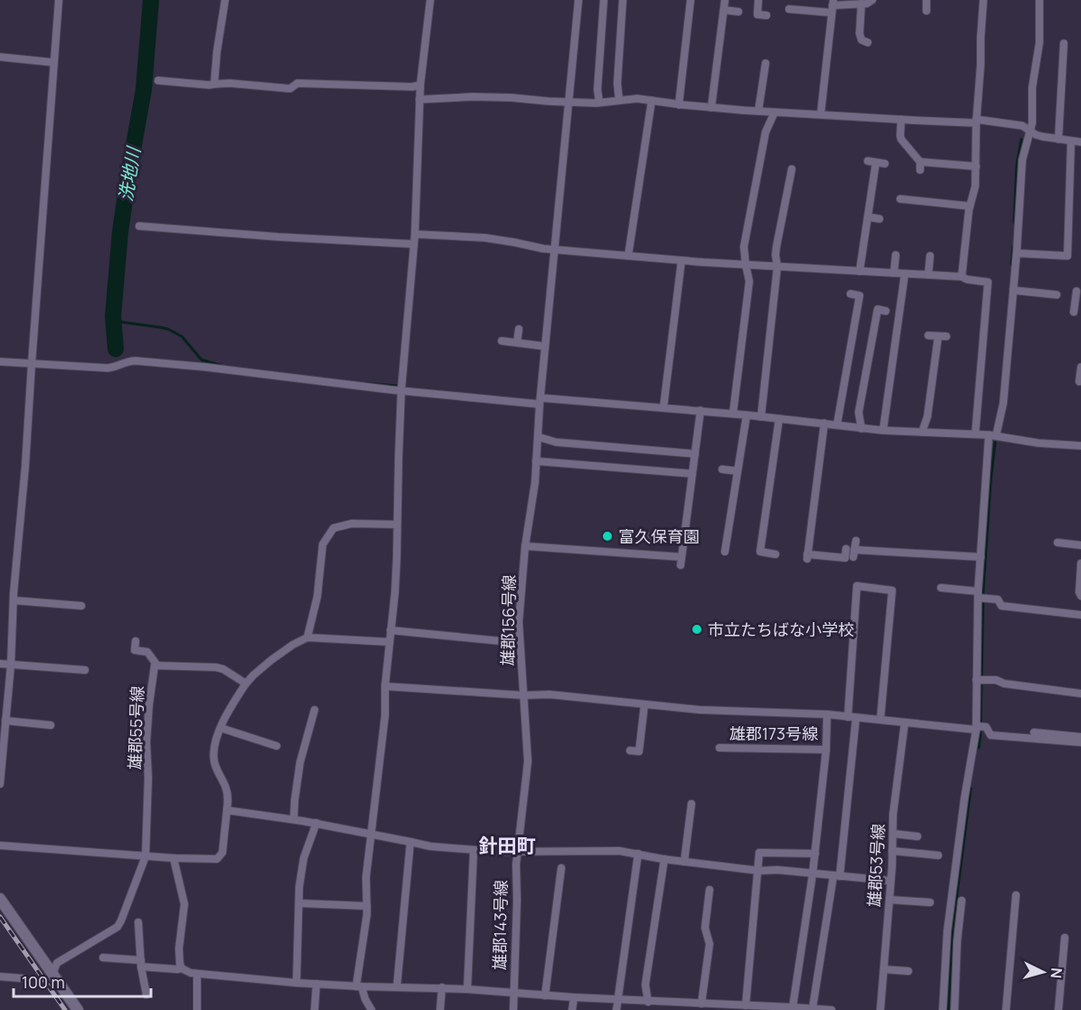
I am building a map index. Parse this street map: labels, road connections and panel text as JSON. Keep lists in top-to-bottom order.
{
  "streets": {
    "street": [
      "雄郡156号線",
      "雄郡55号線",
      "雄郡173号線",
      "雄郡53号線",
      "雄郡143号線"
    ]
  },
  "crossings": [
    ["雄郡156号線", "雄郡143号線"]
  ],
  "districts": ["針田町"],
  "water": ["洗地川"],
  "places": ["富久保育園", "市立たちばな小学校"],
  "scale_bar": "100 m",
  "north": "right"
}
